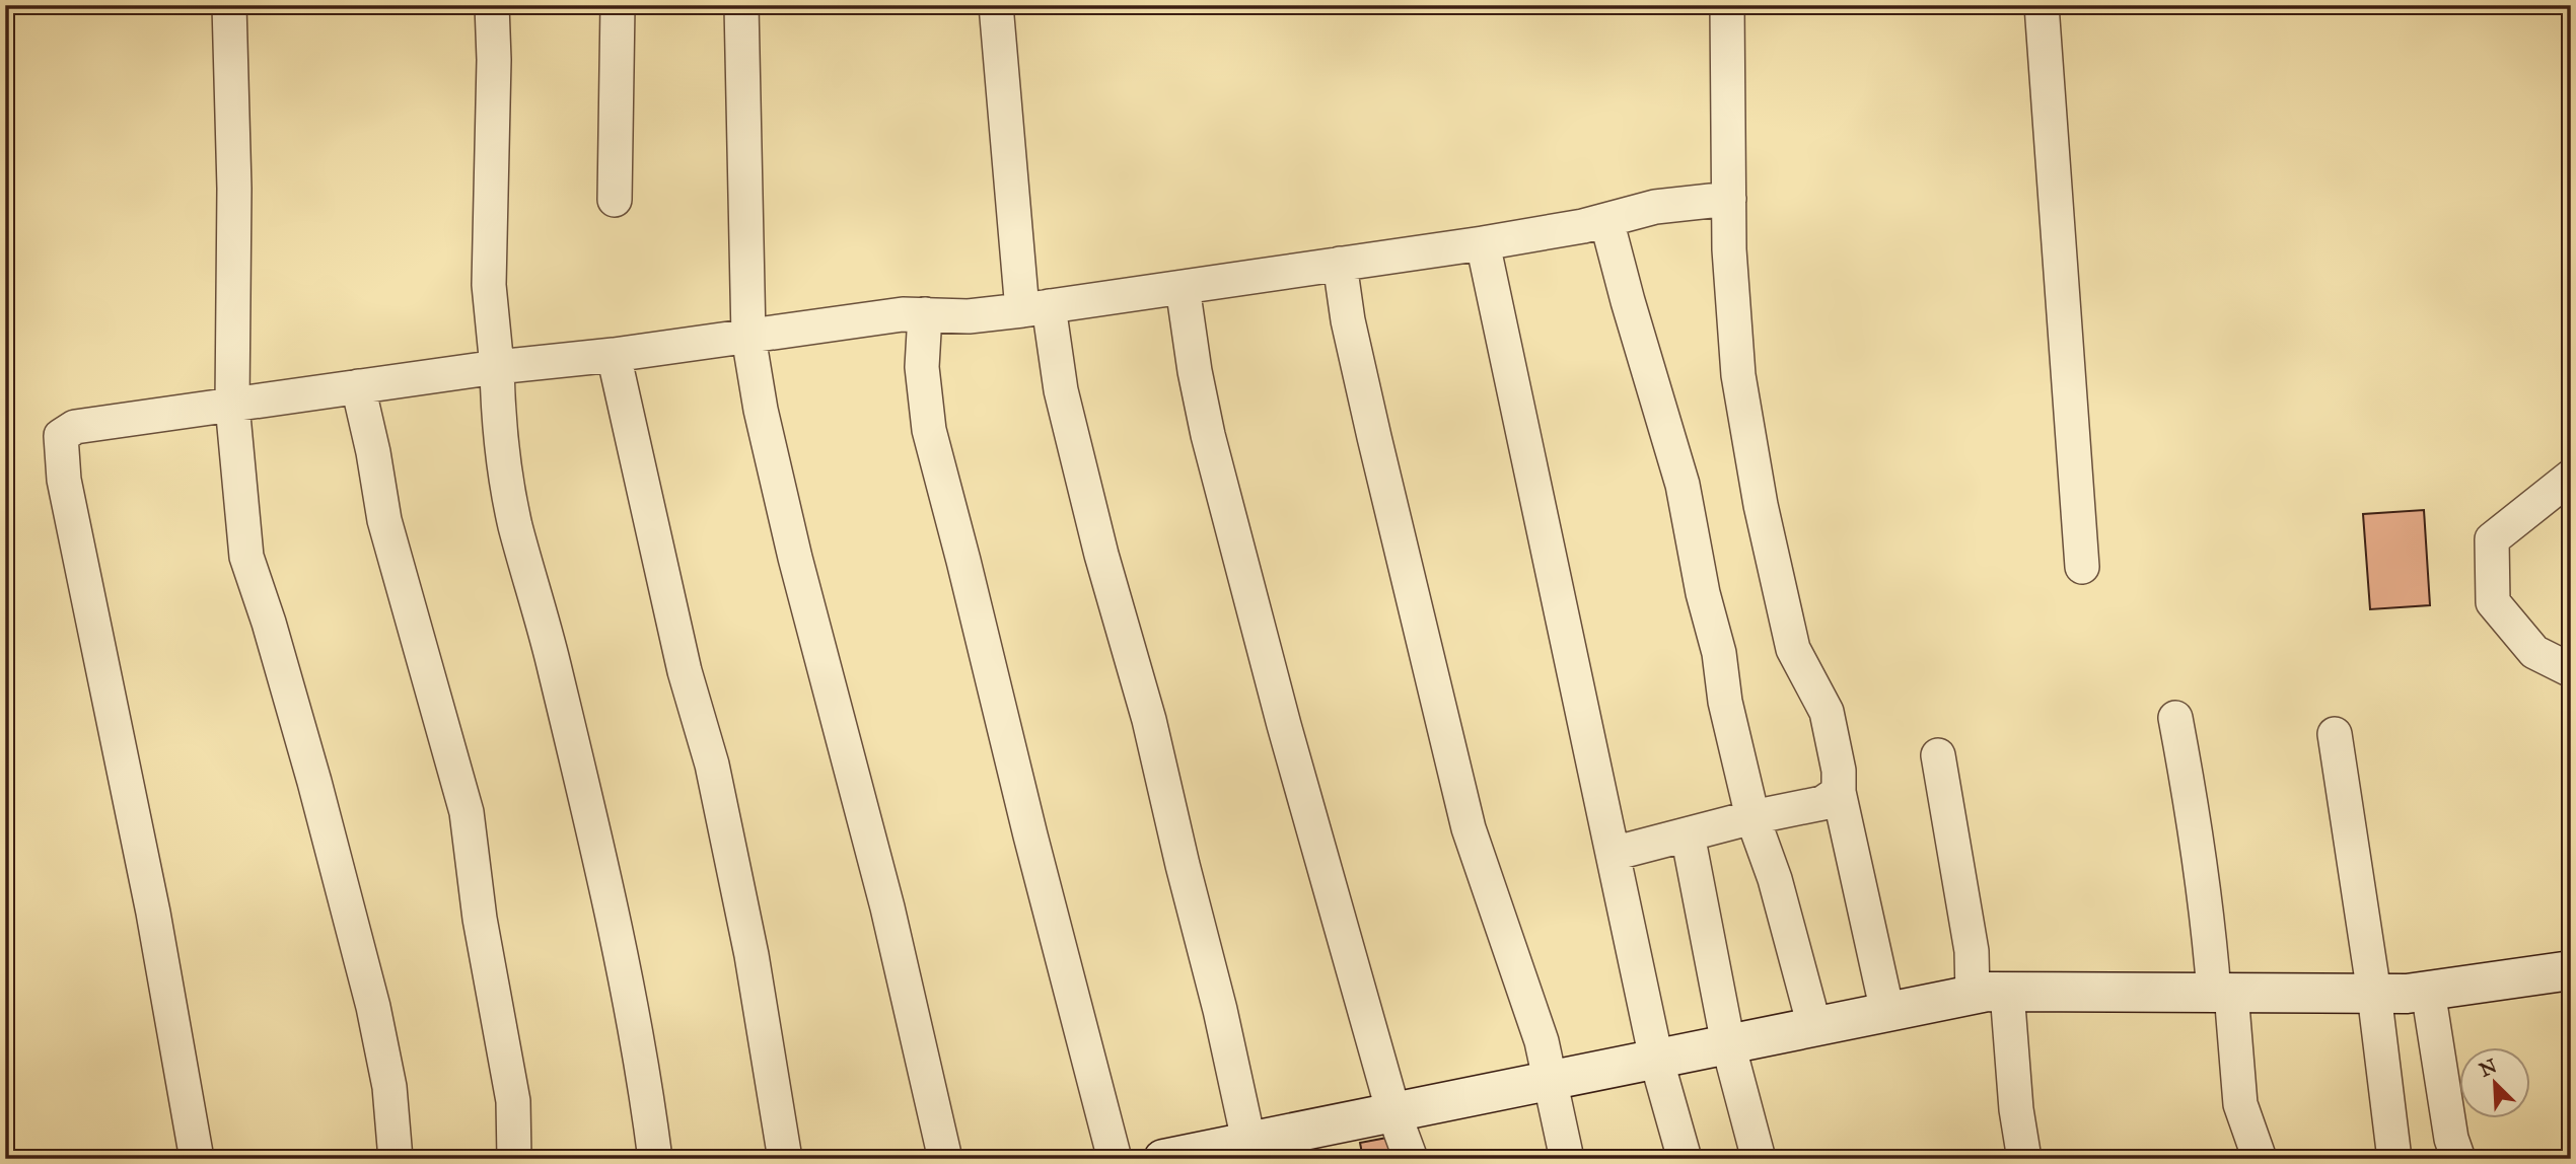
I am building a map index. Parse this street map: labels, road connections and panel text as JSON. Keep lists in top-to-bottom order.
{
  "north": "top left"
}
